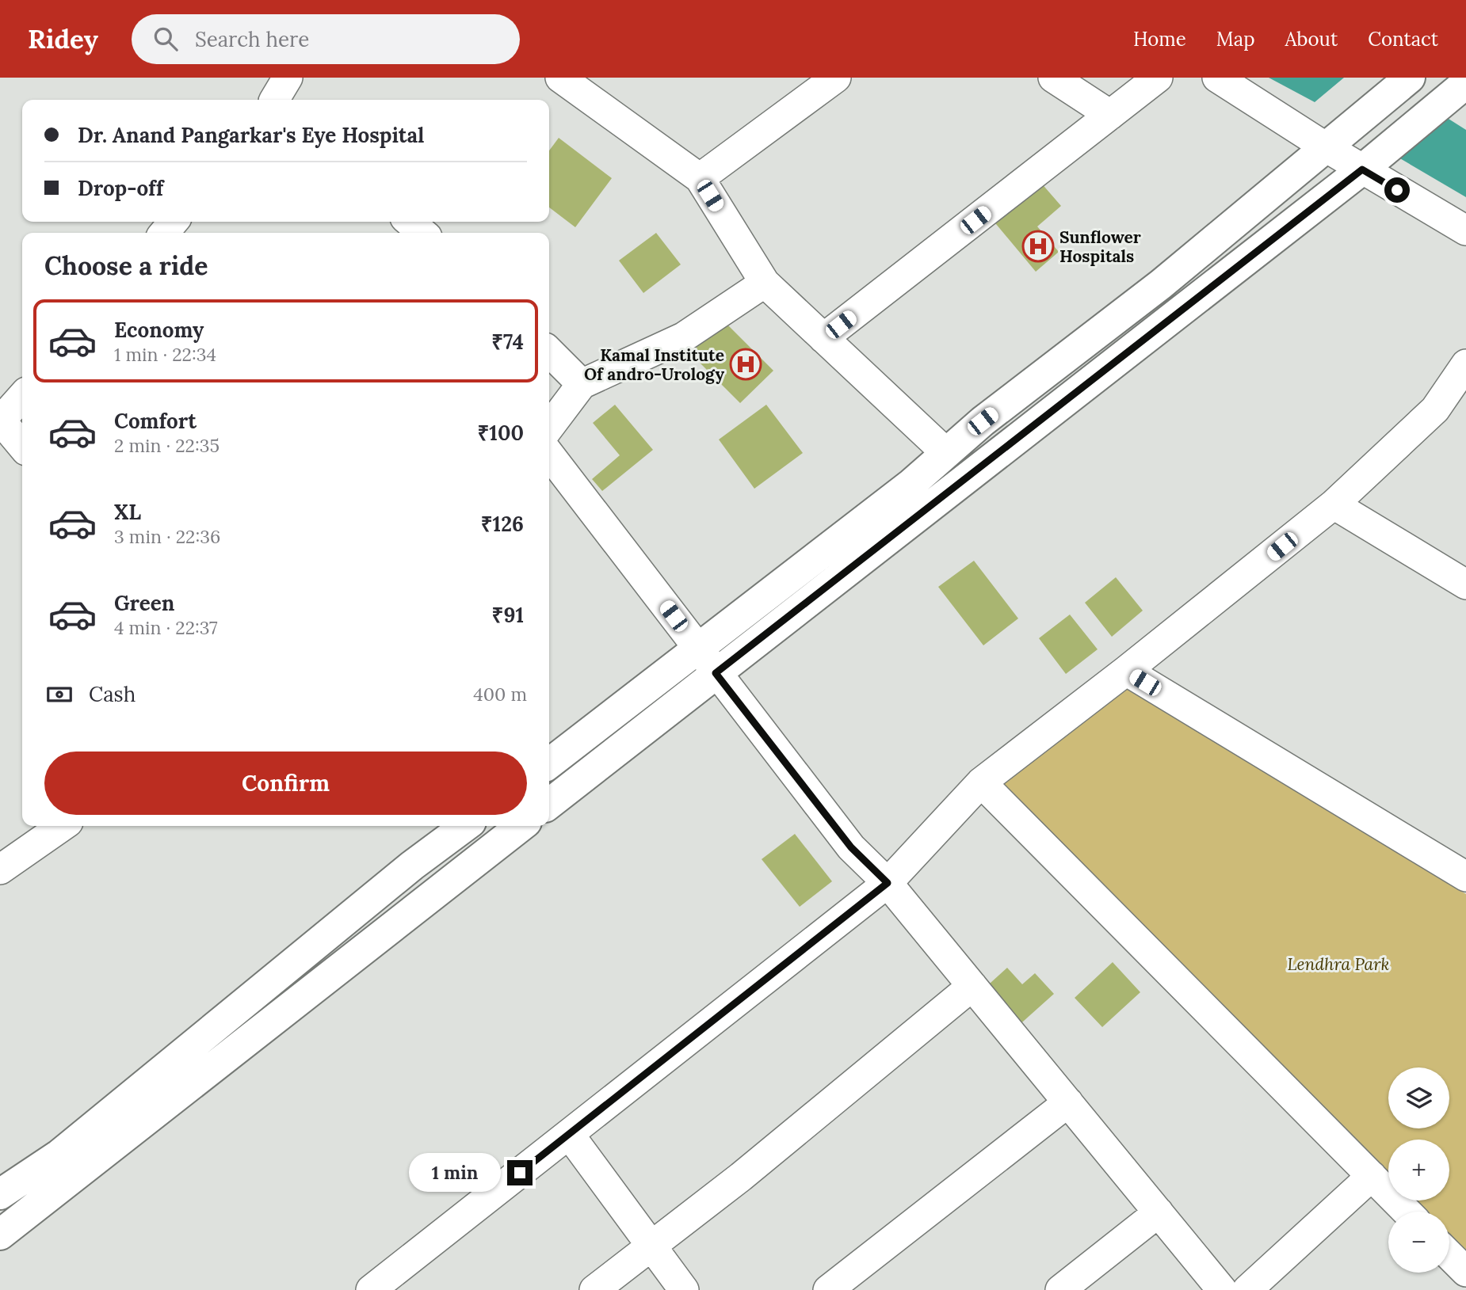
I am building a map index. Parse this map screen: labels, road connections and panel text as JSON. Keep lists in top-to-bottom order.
{
  "parks": ["Lendhra Park"],
  "places": {
    "hospital": ["Sunflower Hospitals", "Kamal Institute Of andro-Urology"]
  },
  "page": {
    "header": "Ridey",
    "search": "Search here",
    "nav": [
      "Home",
      "Map",
      "About",
      "Contact"
    ],
    "banner": ["Dr. Anand Pangarkar's Eye Hospital", "Drop-off"],
    "heading": "Choose a ride",
    "list": [
      {
        "name": "Economy",
        "note": "1 min · 22:34",
        "value": "₹74"
      },
      {
        "name": "Comfort",
        "note": "2 min · 22:35",
        "value": "₹100"
      },
      {
        "name": "XL",
        "note": "3 min · 22:36",
        "value": "₹126"
      },
      {
        "name": "Green",
        "note": "4 min · 22:37",
        "value": "₹91"
      }
    ],
    "pay": ["Cash", "400 m"],
    "buttons": "Confirm",
    "map_buttons": ["+", "−"],
    "bubble": "1 min"
  }
}
